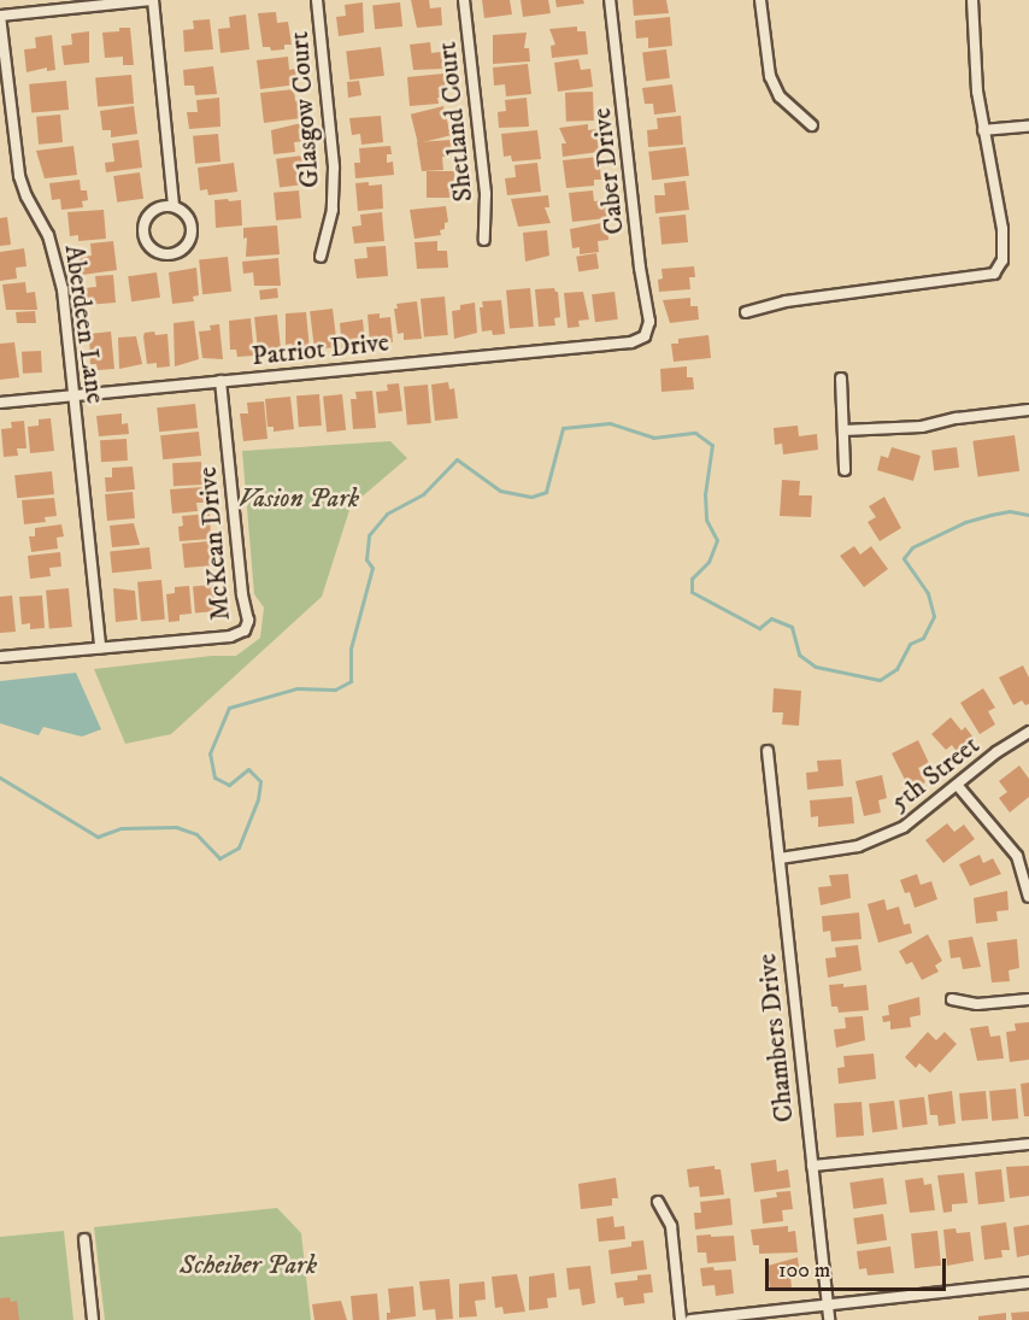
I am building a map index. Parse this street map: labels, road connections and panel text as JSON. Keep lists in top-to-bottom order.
{
  "streets": {
    "street": [
      "Glasgow Court",
      "Shetland Court",
      "Caber Drive",
      "Aberdeen Lane",
      "Patriot Drive",
      "McKean Drive",
      "5th Street",
      "Chambers Drive"
    ]
  },
  "crossings": [
    ["Caber Drive", "Patriot Drive"],
    ["Aberdeen Lane", "Patriot Drive"],
    ["Aberdeen Lane", "McKean Drive"],
    ["Patriot Drive", "McKean Drive"],
    ["5th Street", "Chambers Drive"]
  ],
  "parks": ["Vasion Park", "Scheiber Park"],
  "scale_bar": "100 m"
}
